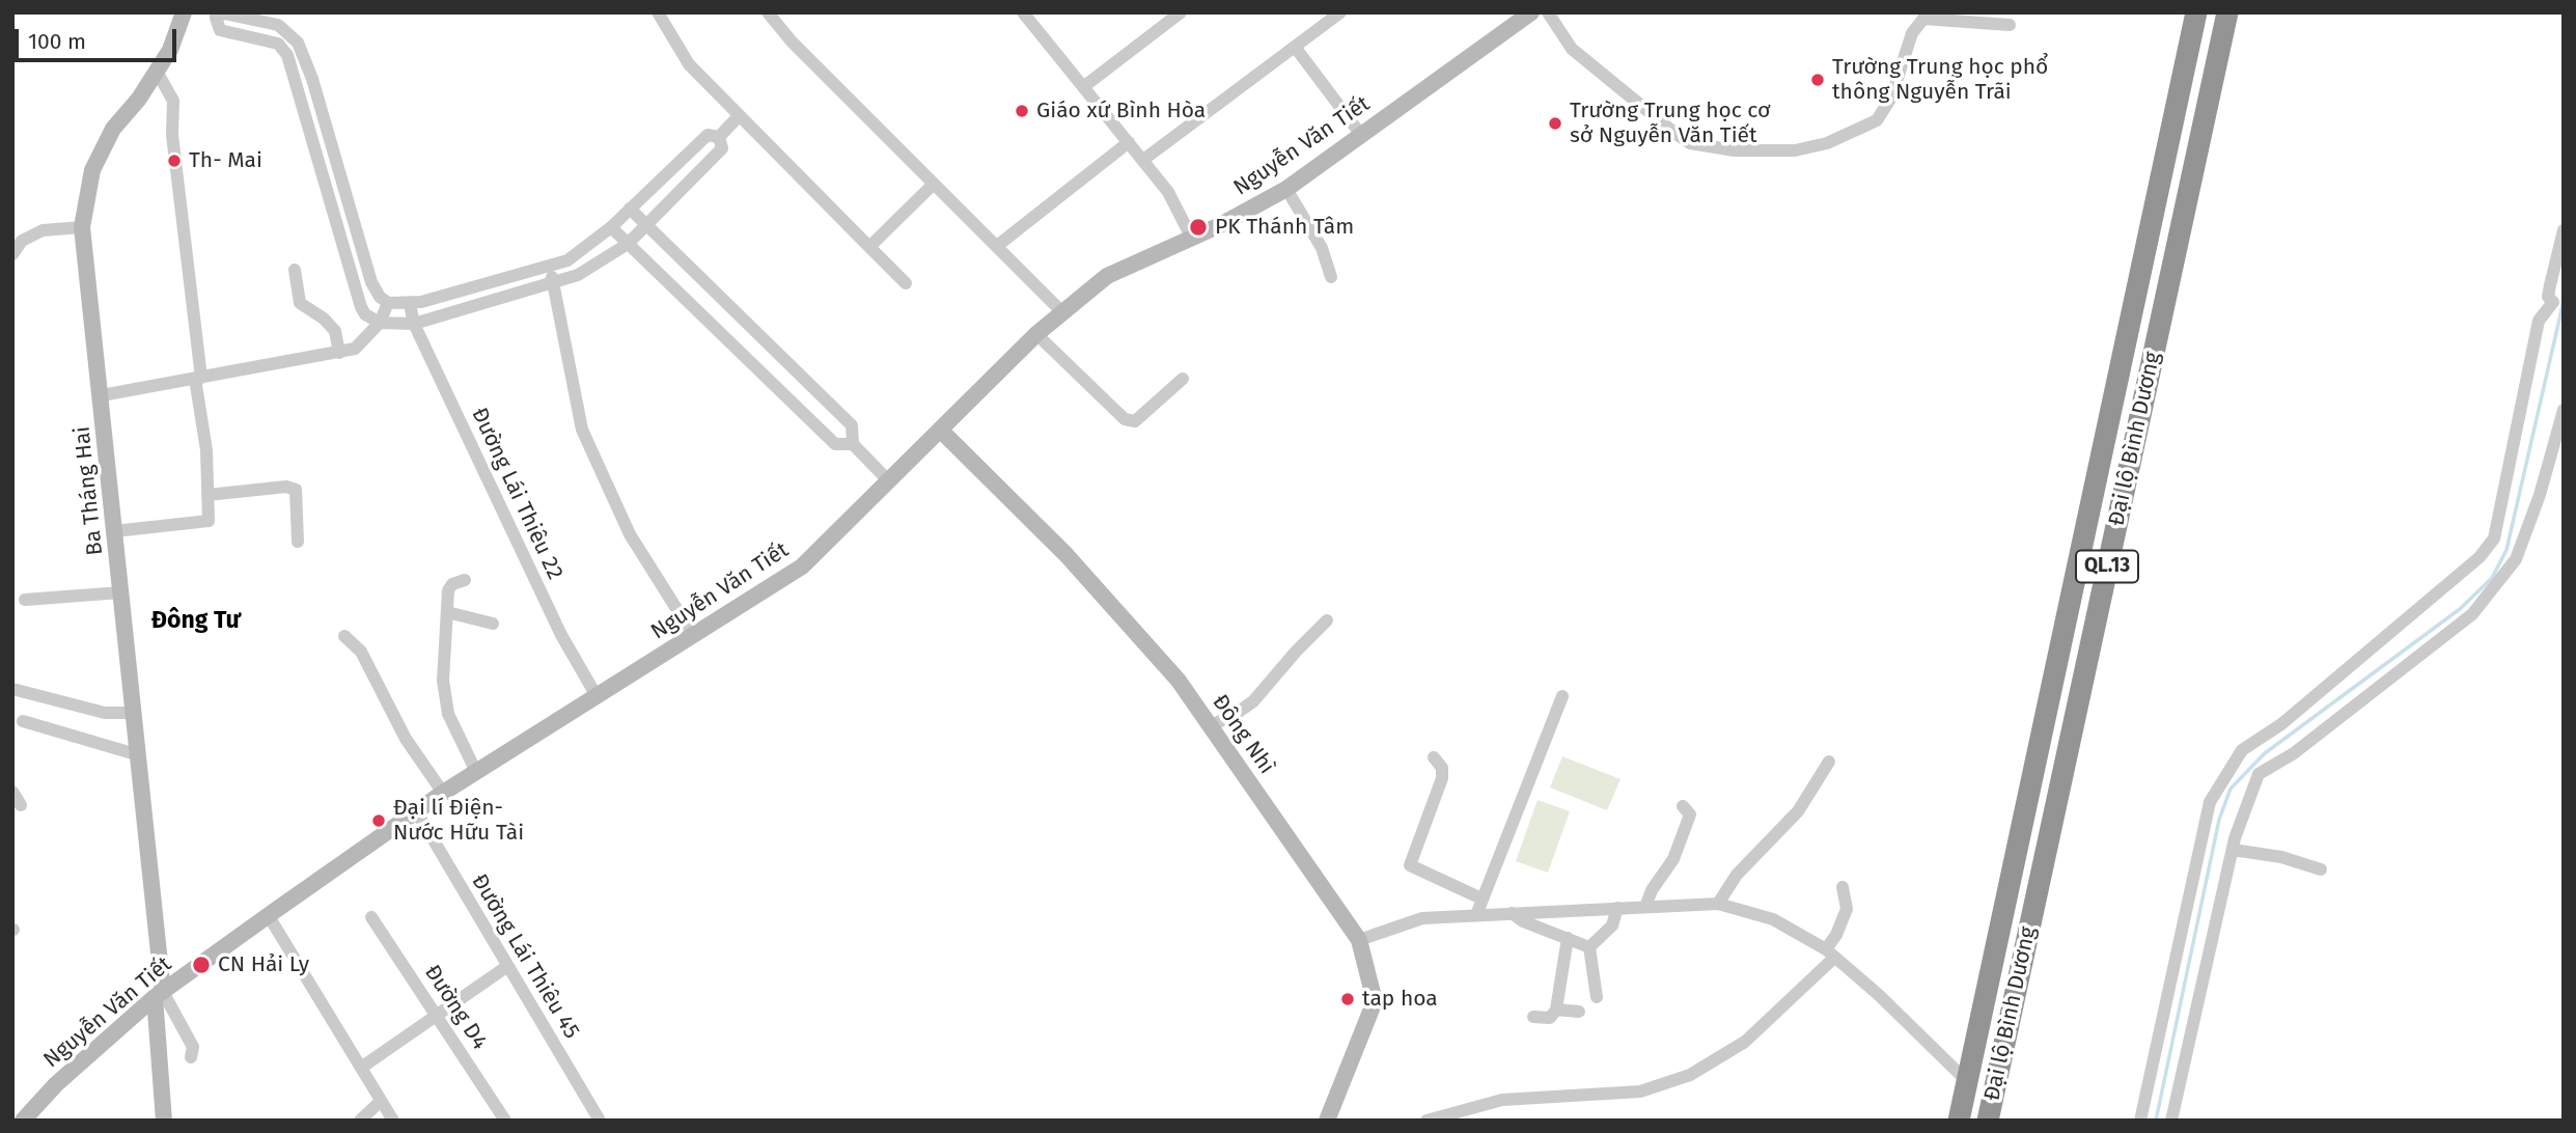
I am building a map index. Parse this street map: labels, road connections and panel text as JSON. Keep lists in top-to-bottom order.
{
  "streets": {
    "highway": ["Đại lộ Bình Dương", "QL.13"],
    "street": [
      "Nguyễn Văn Tiết",
      "Ba Tháng Hai",
      "Đường Lái Thiêu 22",
      "Đông Nhì",
      "Đường Lái Thiêu 45",
      "Đường D4"
    ]
  },
  "crossings": [
    ["Nguyễn Văn Tiết", "Ba Tháng Hai"],
    ["Nguyễn Văn Tiết", "Đường Lái Thiêu 22"],
    ["Nguyễn Văn Tiết", "Đông Nhì"],
    ["Nguyễn Văn Tiết", "Đường Lái Thiêu 45"]
  ],
  "districts": ["Đông Tư"],
  "places": [
    "Trường Trung học phổ thông Nguyễn Trãi",
    "Giáo xứ Bình Hòa",
    "Trường Trung học cơ sở Nguyễn Văn Tiết",
    "Th- Mai",
    "PK Thánh Tâm",
    "Đại lí Điện- Nước Hữu Tài",
    "CN Hải Ly",
    "tap hoa"
  ],
  "scale_bar": "100 m"
}
